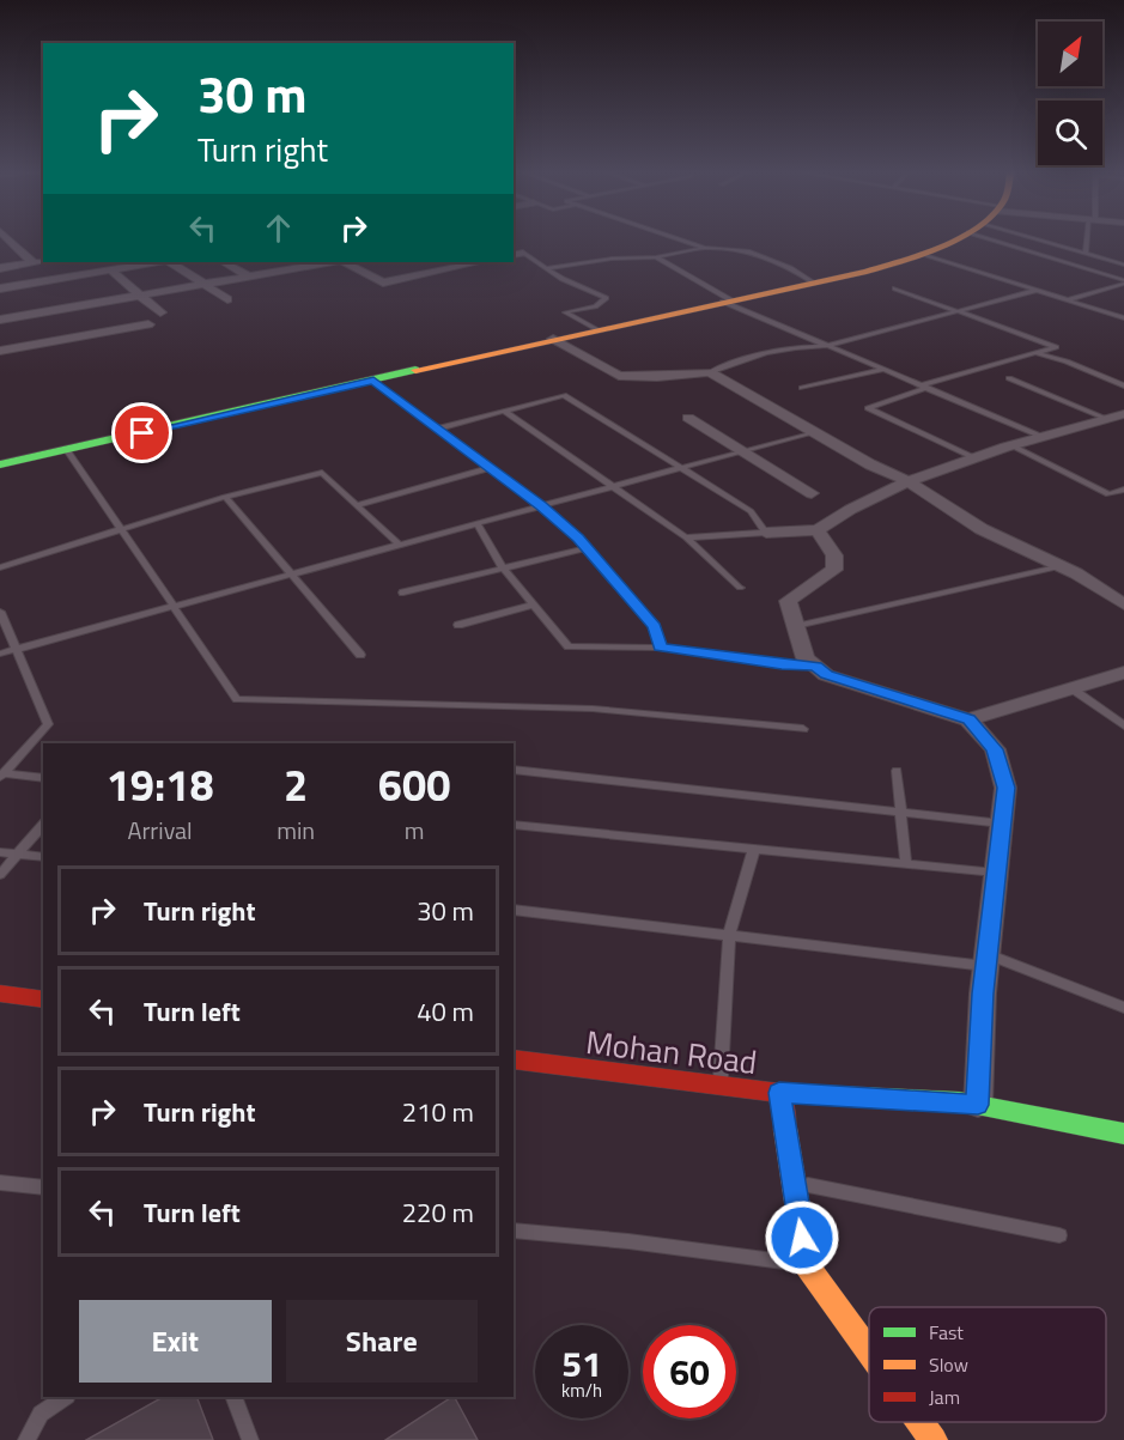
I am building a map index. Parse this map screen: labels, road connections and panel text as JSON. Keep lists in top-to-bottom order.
{
  "streets": {
    "street": ["Mohan Road"]
  },
  "legend": ["Fast", "Slow", "Jam"],
  "north": "top right",
  "page": {
    "turn": ["30 m", "Turn right"],
    "eta": [
      "19:18",
      "Arrival",
      "2",
      "min",
      "600",
      "m"
    ],
    "list": [
      {
        "name": "Turn right",
        "value": "30 m"
      },
      {
        "name": "Turn left",
        "value": "40 m"
      },
      {
        "name": "Turn right",
        "value": "210 m"
      },
      {
        "name": "Turn left",
        "value": "220 m"
      }
    ],
    "buttons": ["Exit", "Share"],
    "speed": "51 km/h",
    "limit": "60"
  }
}
